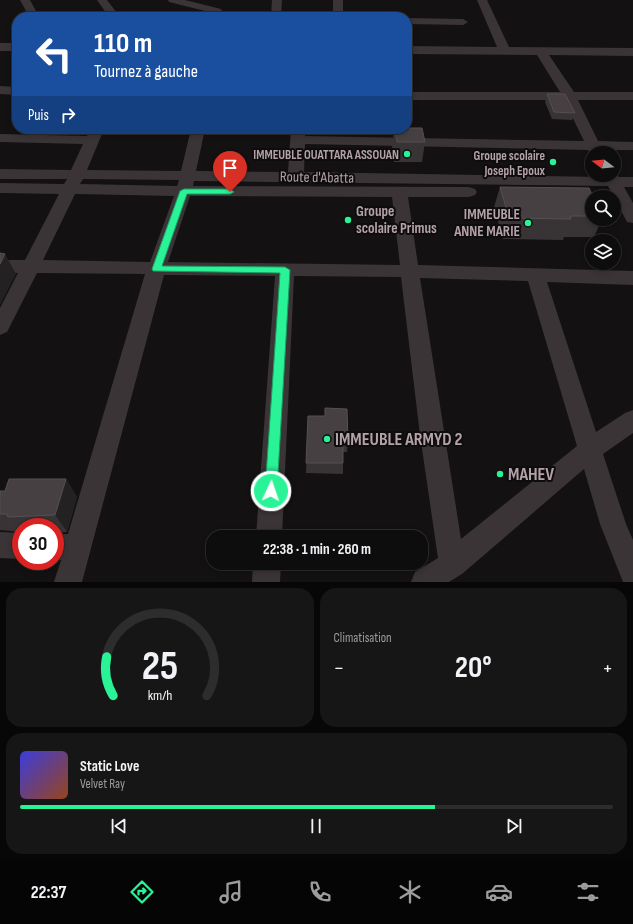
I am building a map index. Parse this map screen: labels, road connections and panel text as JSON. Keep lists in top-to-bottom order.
{
  "streets": {
    "street": ["Route d'Abatta"]
  },
  "places": [
    "IMMEUBLE OUATTARA ASSOUAN",
    "Groupe scolaire Joseph Epoux",
    "Groupe scolaire Primus",
    "IMMEUBLE ANNE MARIE",
    "IMMEUBLE ARMYD 2",
    "MAHEV"
  ],
  "north": "left",
  "page": {
    "turn": ["110 m", "Tournez à gauche"],
    "then": "Puis",
    "limit": "30",
    "trip": "22:38 · 1 min · 260 m",
    "tile": "Climatisation",
    "heat": ["−", "20°", "+"],
    "song": ["Static Love", "Velvet Ray"],
    "tabs": "22:37",
    "gauge": ["25", "km/h"]
  }
}
